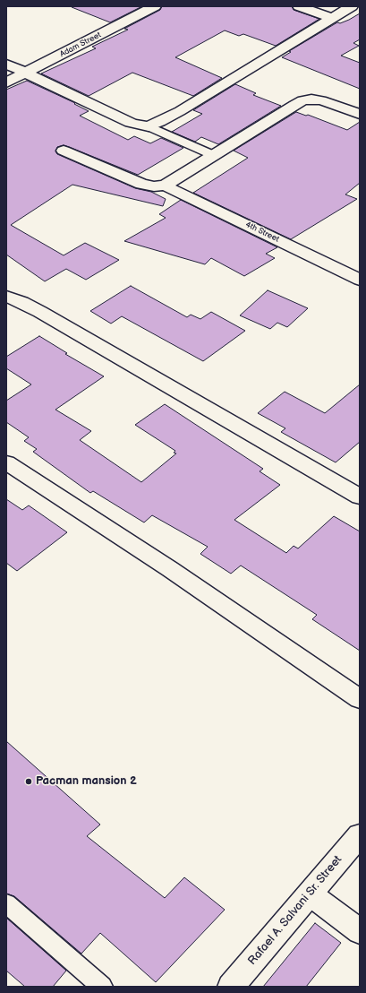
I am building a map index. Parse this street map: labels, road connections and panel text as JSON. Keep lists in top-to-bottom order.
{
  "streets": {
    "street": ["Adam Street", "4th Street", "Rafael A. Salvani Sr. Street"]
  },
  "places": ["Pacman mansion 2"]
}
